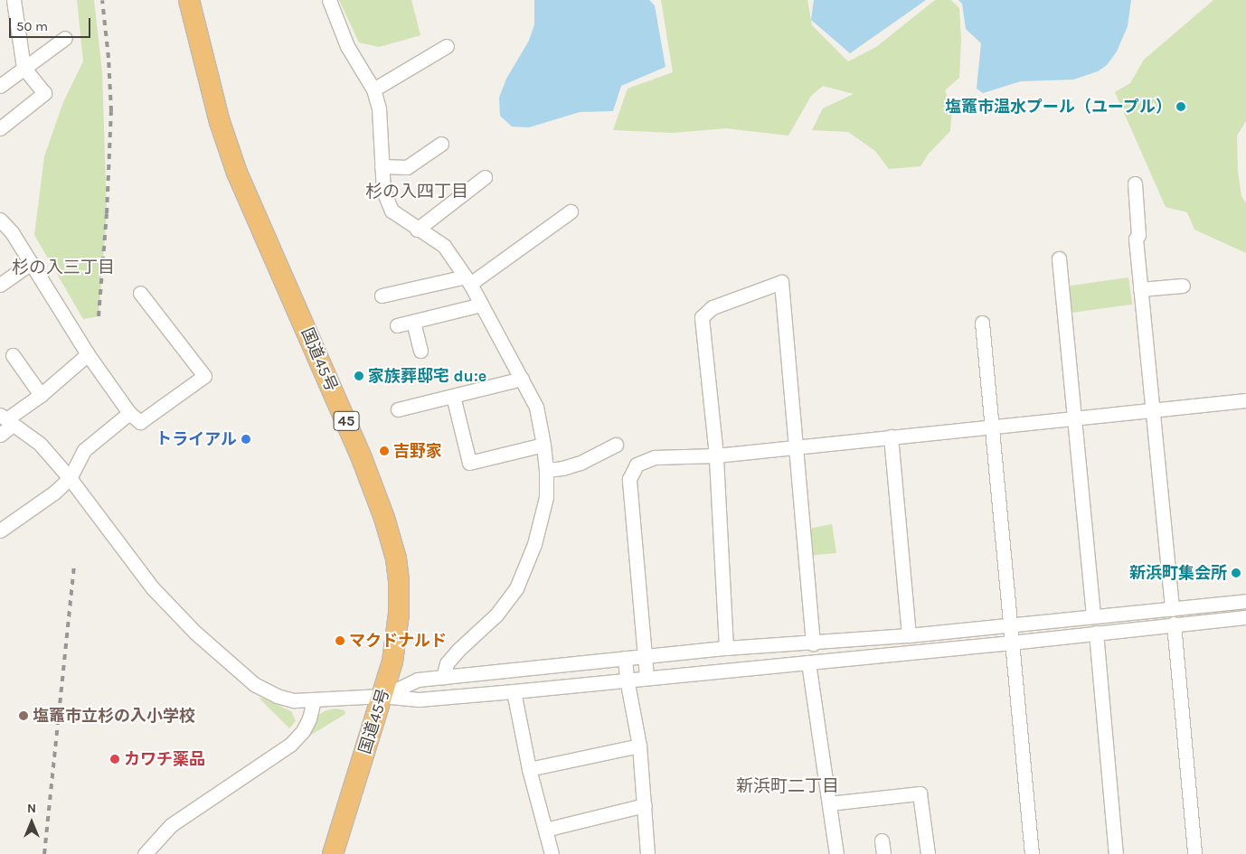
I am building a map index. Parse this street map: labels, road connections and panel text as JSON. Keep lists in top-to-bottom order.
{
  "streets": {
    "highway": ["国道45号", "45"]
  },
  "districts": ["杉の入四丁目", "杉の入三丁目", "新浜町二丁目"],
  "places": [
    "塩竈市温水プール（ユープル）",
    "家族葬邸宅 du:e",
    "トライアル",
    "吉野家",
    "新浜町集会所",
    "マクドナルド",
    "塩竈市立杉の入小学校",
    "カワチ薬品"
  ],
  "scale_bar": "50 m",
  "north": "top"
}
